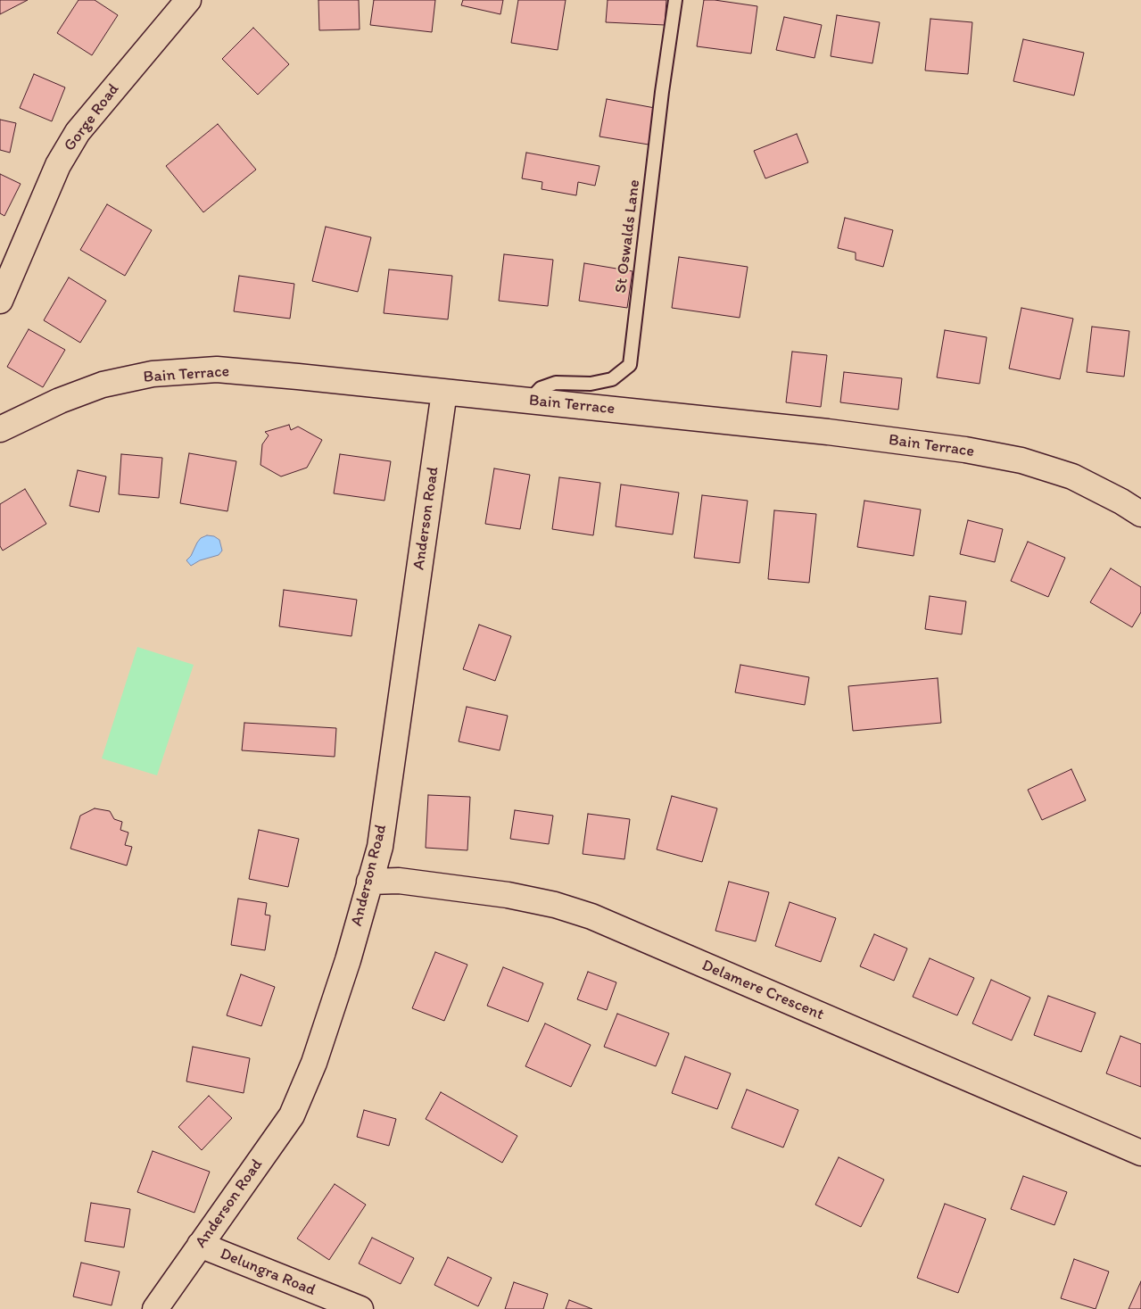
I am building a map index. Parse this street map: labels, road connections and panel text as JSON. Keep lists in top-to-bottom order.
{
  "streets": {
    "street": [
      "Gorge Road",
      "Bain Terrace",
      "Anderson Road",
      "Delamere Crescent",
      "Delungra Road"
    ],
    "lane": ["St Oswalds Lane"]
  },
  "crossings": [
    ["St Oswalds Lane", "Bain Terrace"],
    ["Bain Terrace", "Anderson Road"],
    ["Anderson Road", "Delamere Crescent"],
    ["Anderson Road", "Delungra Road"]
  ]
}
